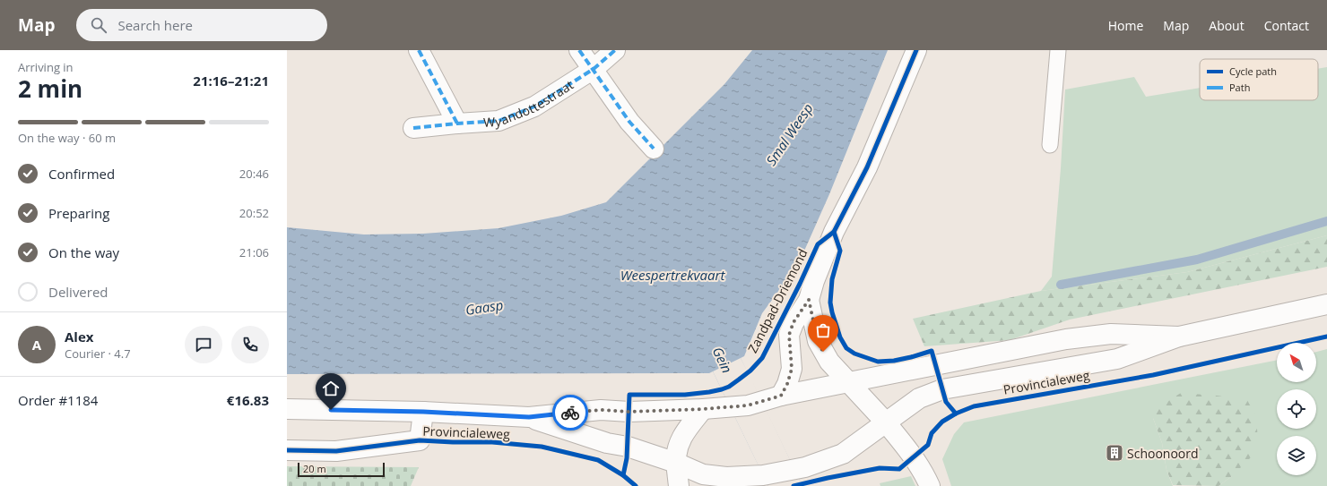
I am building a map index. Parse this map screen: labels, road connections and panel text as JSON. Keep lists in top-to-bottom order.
{
  "streets": {
    "main road": ["Wyandottestraat", "Zandpad-Driemond", "Provincialeweg"]
  },
  "crossings": [
    ["Zandpad-Driemond", "Provincialeweg"]
  ],
  "water": [
    "Smal Weesp",
    "Weespertrekvaart",
    "Gaasp",
    "Gein"
  ],
  "places": {
    "building": ["Schoonoord"]
  },
  "legend": ["Cycle path", "Path"],
  "scale_bar": "20 m",
  "north": "top left",
  "page": {
    "header": "Map",
    "search": "Search here",
    "nav": [
      "Home",
      "Map",
      "About",
      "Contact"
    ],
    "heading": ["2 min", "Arriving in", "21:16–21:21"],
    "panel": [
      "Alex",
      "Courier · 4.7",
      "Order #1184",
      "€16.83"
    ],
    "bar": "On the way · 60 m",
    "list": [
      ["Confirmed", "20:46"],
      ["Preparing", "20:52"],
      ["On the way", "21:06"],
      "Delivered"
    ],
    "round": "A",
    "scale": "20 m"
  }
}
